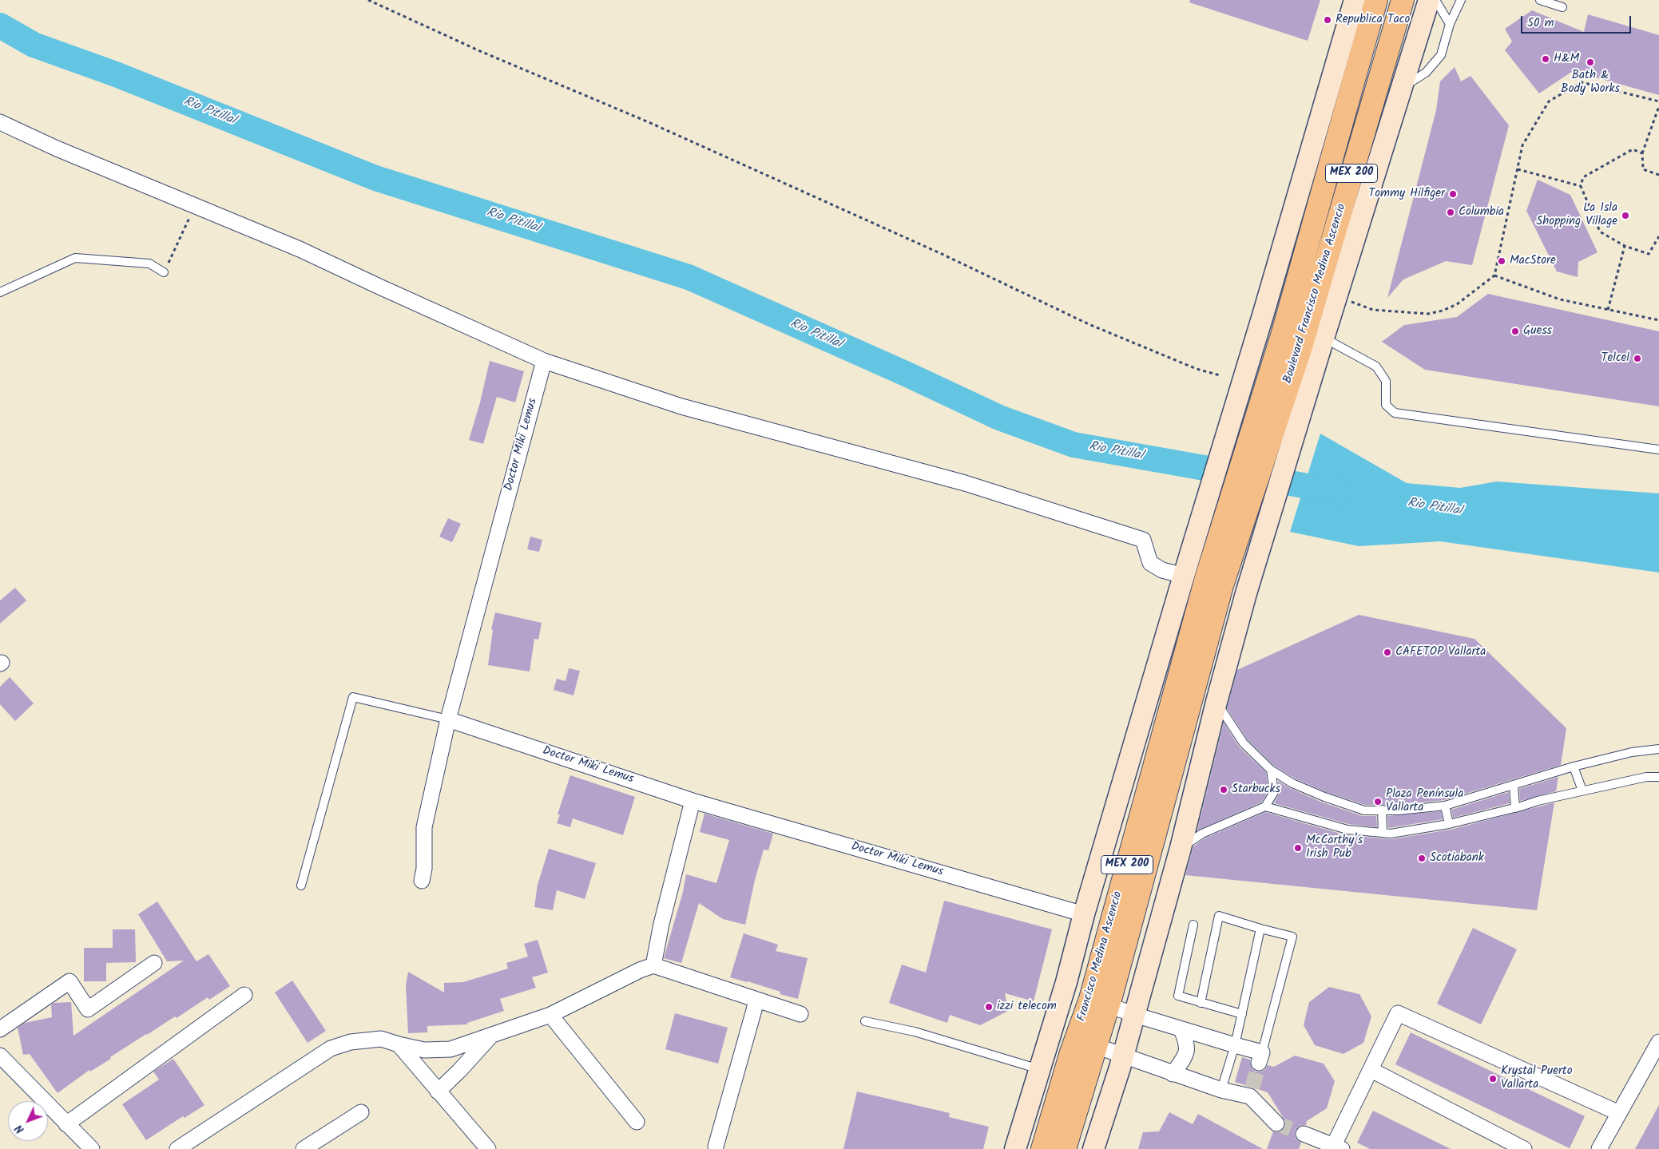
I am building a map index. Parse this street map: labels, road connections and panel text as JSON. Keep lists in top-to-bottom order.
{
  "streets": {
    "highway": ["MEX 200", "Boulevard Francisco Medina Ascencio", "Francisco Medina Ascencio"],
    "street": ["Doctor Miki Lemus"]
  },
  "crossings": [
    ["Boulevard Francisco Medina Ascencio", "Francisco Medina Ascencio"]
  ],
  "water": ["Rio Pitillal"],
  "places": [
    "Republica Taco",
    "H&M",
    "Bath & Body Works",
    "Tommy Hilfiger",
    "Columbia",
    "La Isla Shopping Village",
    "MacStore",
    "Guess",
    "Telcel",
    "CAFETOP Vallarta",
    "Starbucks",
    "Plaza Península Vallarta",
    "McCarthy’s Irish Pub",
    "Scotiabank",
    "izzi telecom",
    "Krystal Puerto Vallarta"
  ],
  "scale_bar": "50 m",
  "north": "bottom left"
}
